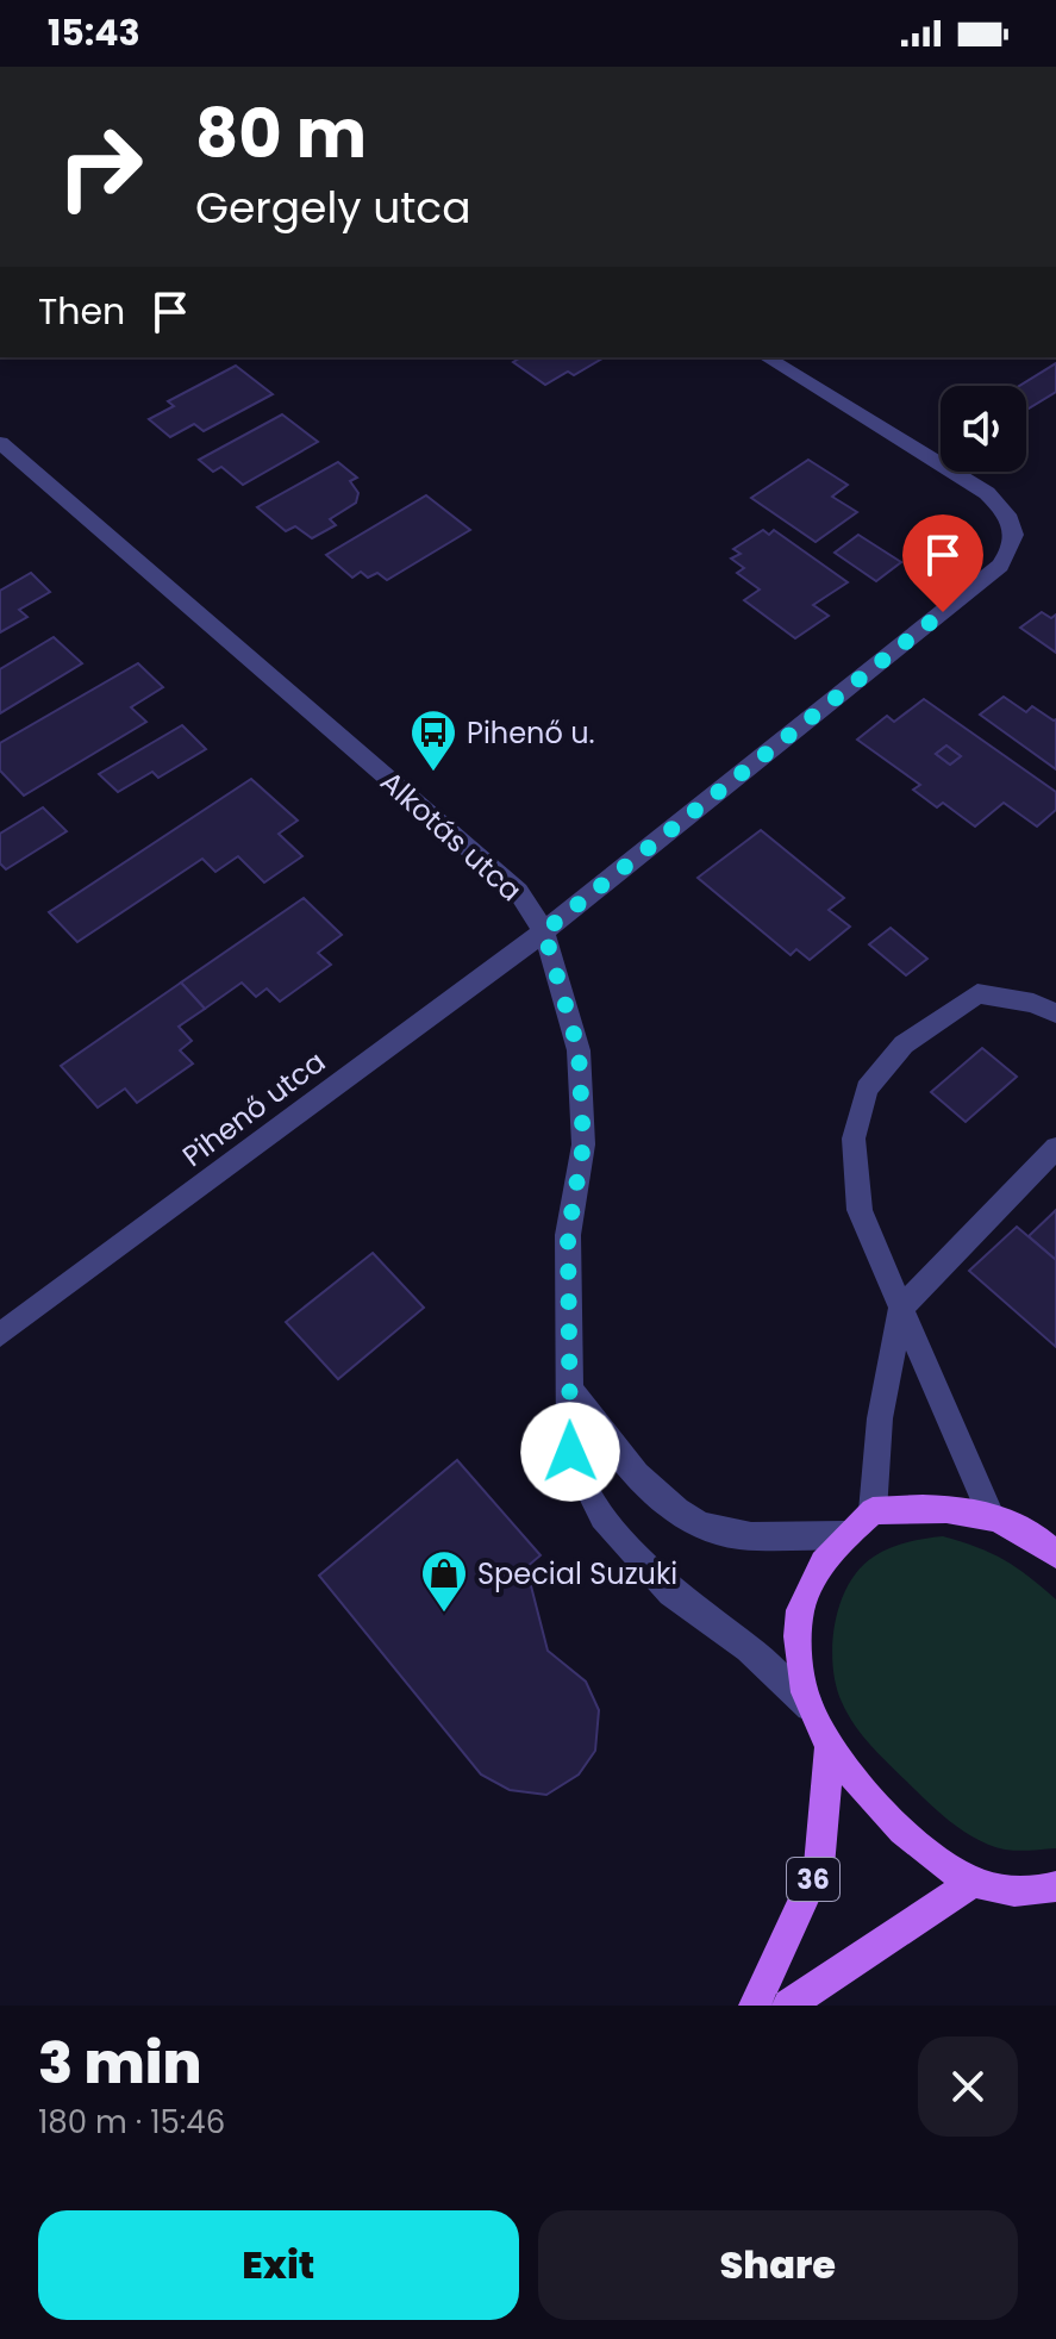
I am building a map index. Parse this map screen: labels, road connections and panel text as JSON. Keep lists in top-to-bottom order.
{
  "streets": {
    "main road": ["36"],
    "street": ["Alkotás utca", "Pihenő utca"]
  },
  "crossings": [
    ["Alkotás utca", "Pihenő utca"]
  ],
  "places": {
    "bus stop": ["Pihenő u."],
    "shop": ["Special Suzuki"]
  },
  "page": {
    "status": "15:43",
    "turn": ["80 m", "Gergely utca"],
    "then": "Then",
    "heading": ["3 min", "180 m · 15:46"],
    "buttons": ["Exit", "Share"]
  }
}
